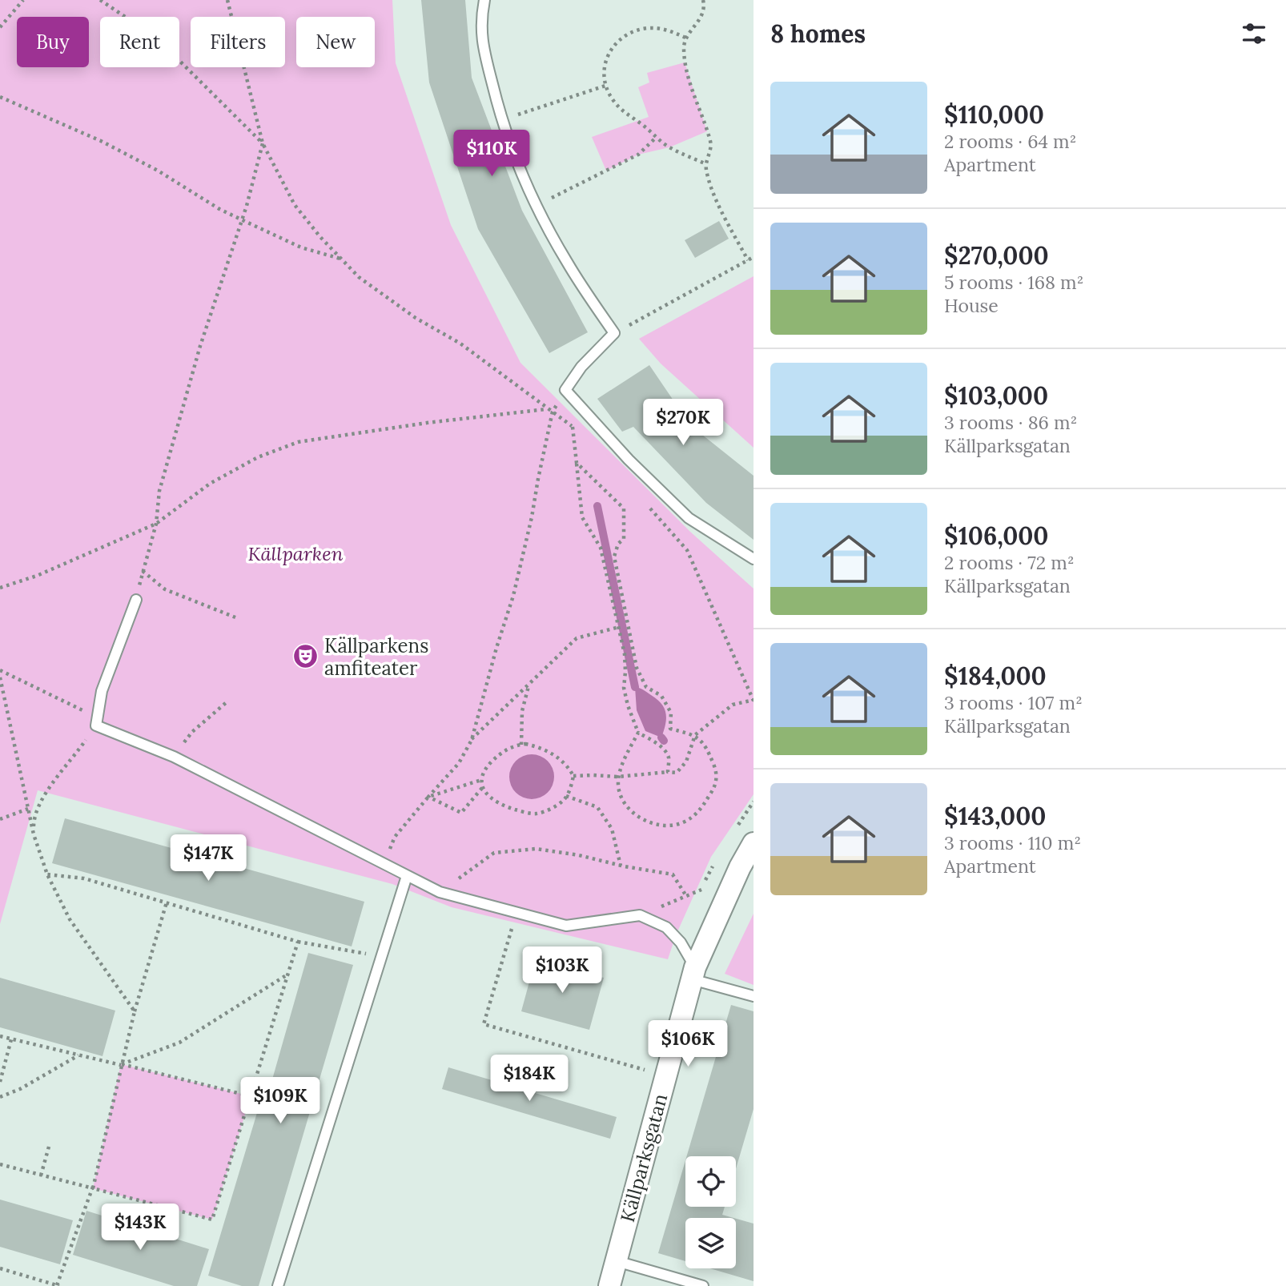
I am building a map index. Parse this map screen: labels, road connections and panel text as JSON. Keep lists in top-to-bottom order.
{
  "streets": {
    "street": ["Källparksgatan"]
  },
  "parks": ["Källparken"],
  "places": {
    "theatre": ["Källparkens amfiteater"]
  },
  "page": {
    "heading": "8 homes",
    "chip": [
      "Buy",
      "Rent",
      "Filters",
      "New"
    ],
    "list": [
      {
        "name": "$110,000",
        "note": "2 rooms · 64 m² · Apartment"
      },
      {
        "name": "$270,000",
        "note": "5 rooms · 168 m² · House"
      },
      {
        "name": "$103,000",
        "note": "3 rooms · 86 m² · Källparksgatan"
      },
      {
        "name": "$106,000",
        "note": "2 rooms · 72 m² · Källparksgatan"
      },
      {
        "name": "$184,000",
        "note": "3 rooms · 107 m² · Källparksgatan"
      },
      {
        "name": "$143,000",
        "note": "3 rooms · 110 m² · Apartment"
      }
    ],
    "price": [
      "$110K",
      "$270K",
      "$147K",
      "$103K",
      "$106K",
      "$184K",
      "$109K",
      "$143K"
    ]
  }
}
